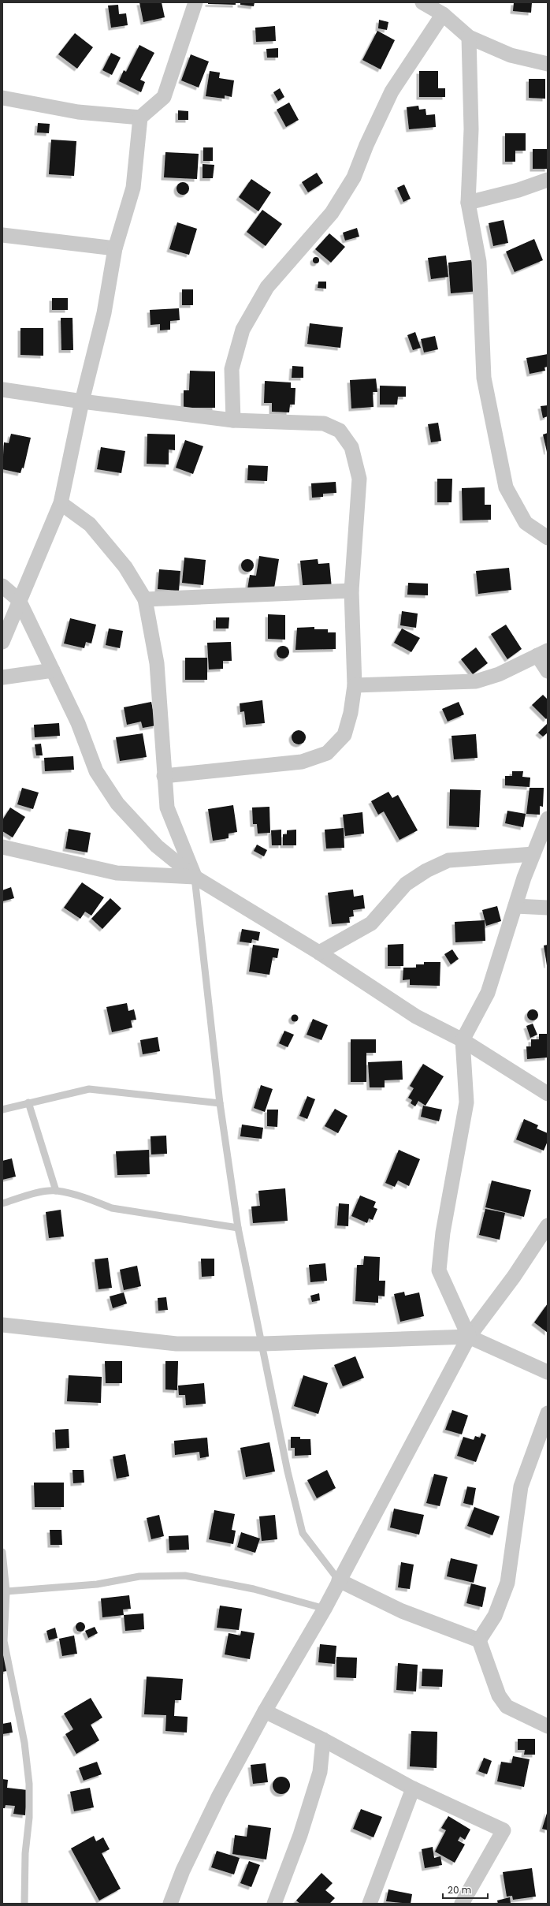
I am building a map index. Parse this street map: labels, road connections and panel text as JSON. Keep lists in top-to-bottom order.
{
  "scale_bar": "20 m"
}
